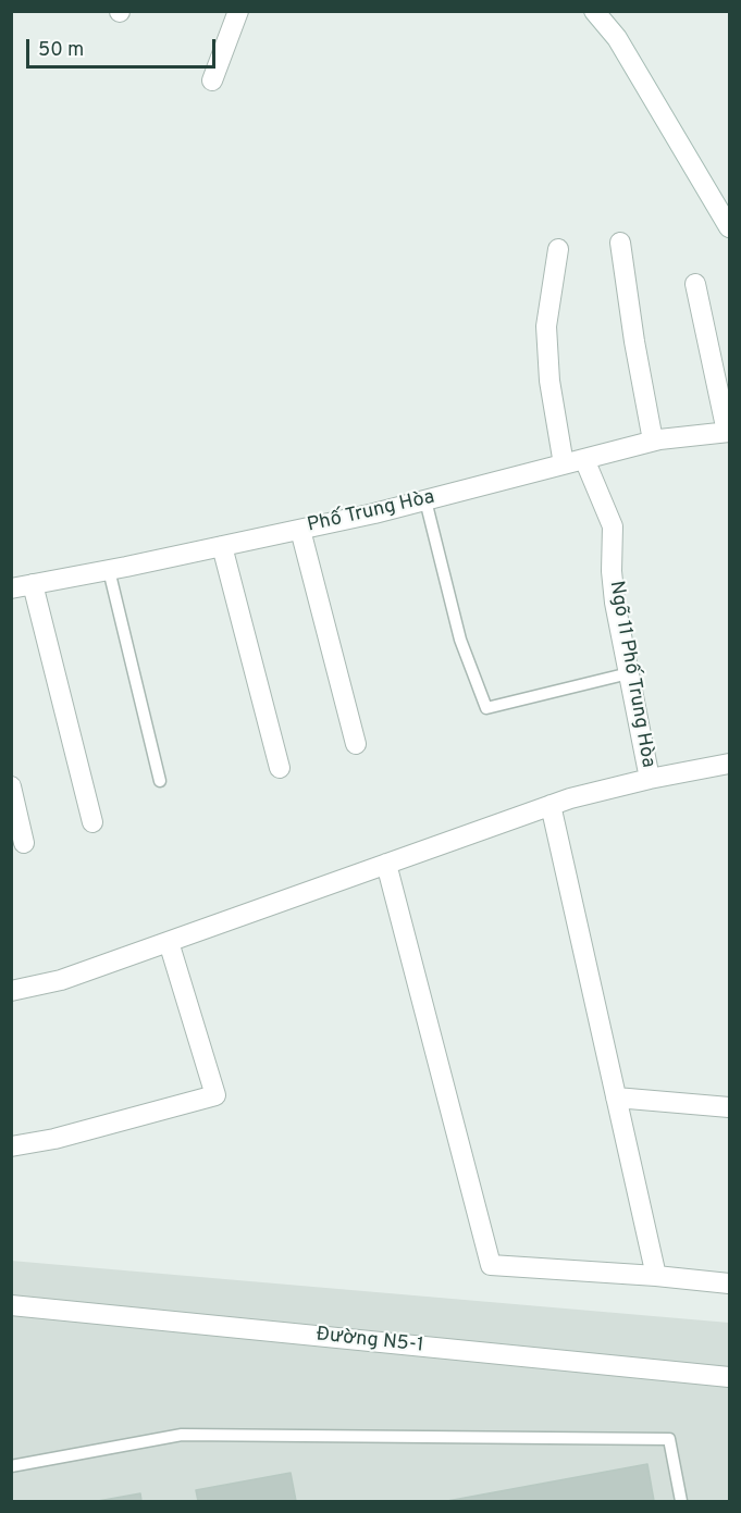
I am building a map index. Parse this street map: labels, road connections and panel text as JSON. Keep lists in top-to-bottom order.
{
  "streets": {
    "street": ["Phố Trung Hòa", "Ngõ 11 Phố Trung Hòa", "Đường N5-1"]
  },
  "crossings": [
    ["Phố Trung Hòa", "Ngõ 11 Phố Trung Hòa"]
  ],
  "scale_bar": "50 m"
}
